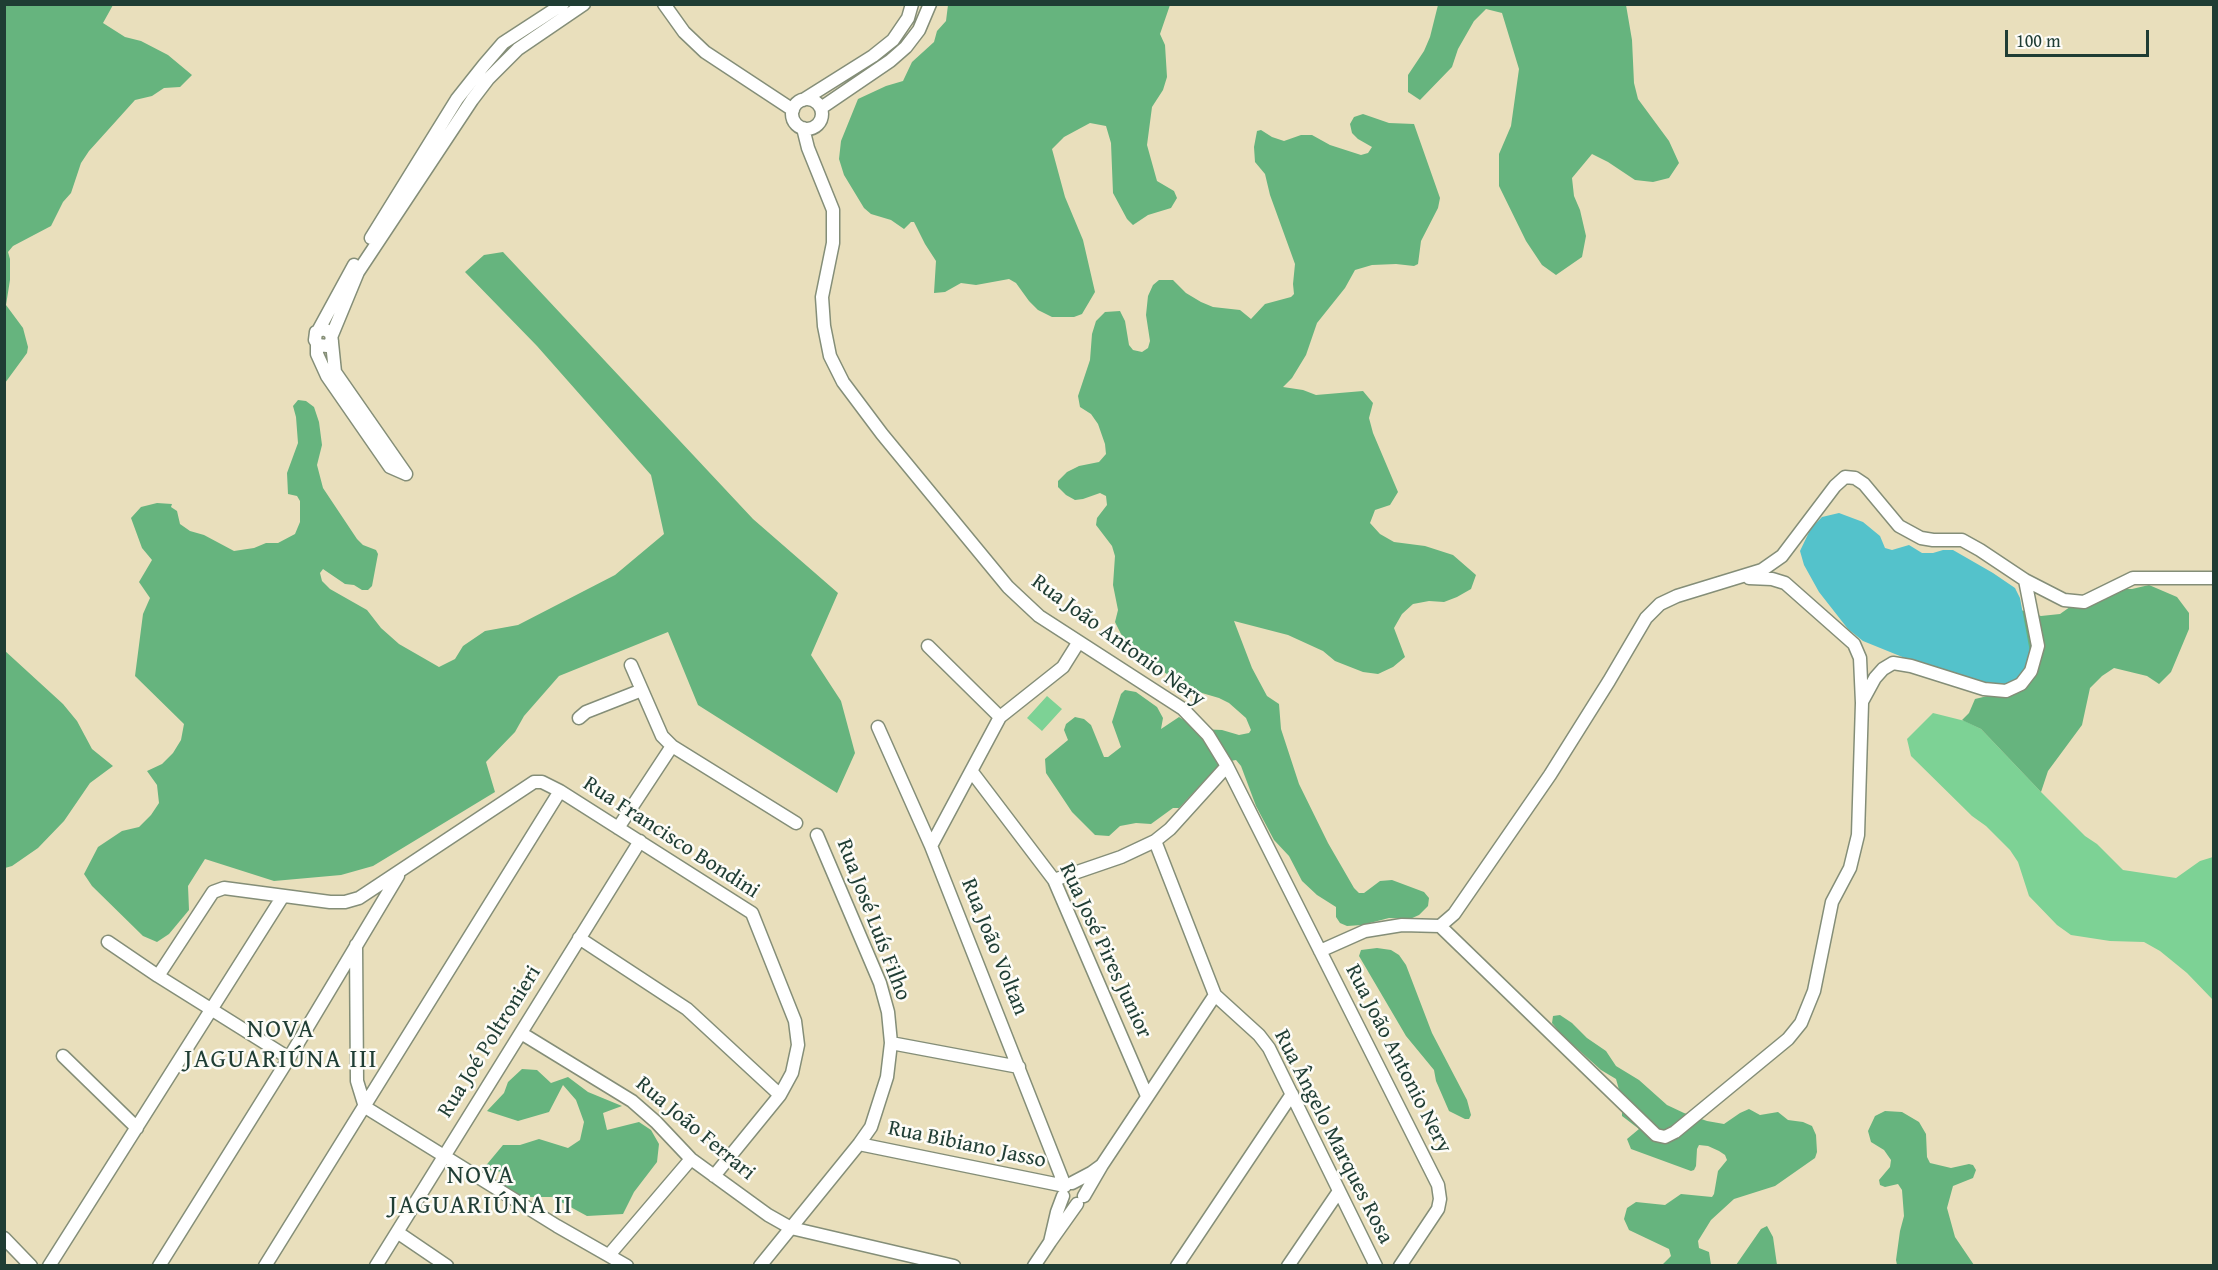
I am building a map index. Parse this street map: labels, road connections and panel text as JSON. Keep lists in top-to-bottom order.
{
  "streets": {
    "street": [
      "Rua João Antonio Nery",
      "Rua Francisco Bondini",
      "Rua José Luís Filho",
      "Rua João Voltan",
      "Rua José Pires Junior",
      "Rua Joé Poltronieri",
      "Rua João Ferrari",
      "Rua Ângelo Marques Rosa",
      "Rua Bibiano Jasso"
    ]
  },
  "crossings": [
    ["Rua Francisco Bondini", "Rua Joé Poltronieri"],
    ["Rua Francisco Bondini", "Rua João Ferrari"],
    ["Rua José Luís Filho", "Rua João Ferrari"],
    ["Rua José Luís Filho", "Rua Bibiano Jasso"],
    ["Rua João Voltan", "Rua Bibiano Jasso"],
    ["Rua Joé Poltronieri", "Rua João Ferrari"]
  ],
  "districts": ["NOVA JAGUARIÚNA III", "NOVA JAGUARIÚNA II"],
  "scale_bar": "100 m"
}
